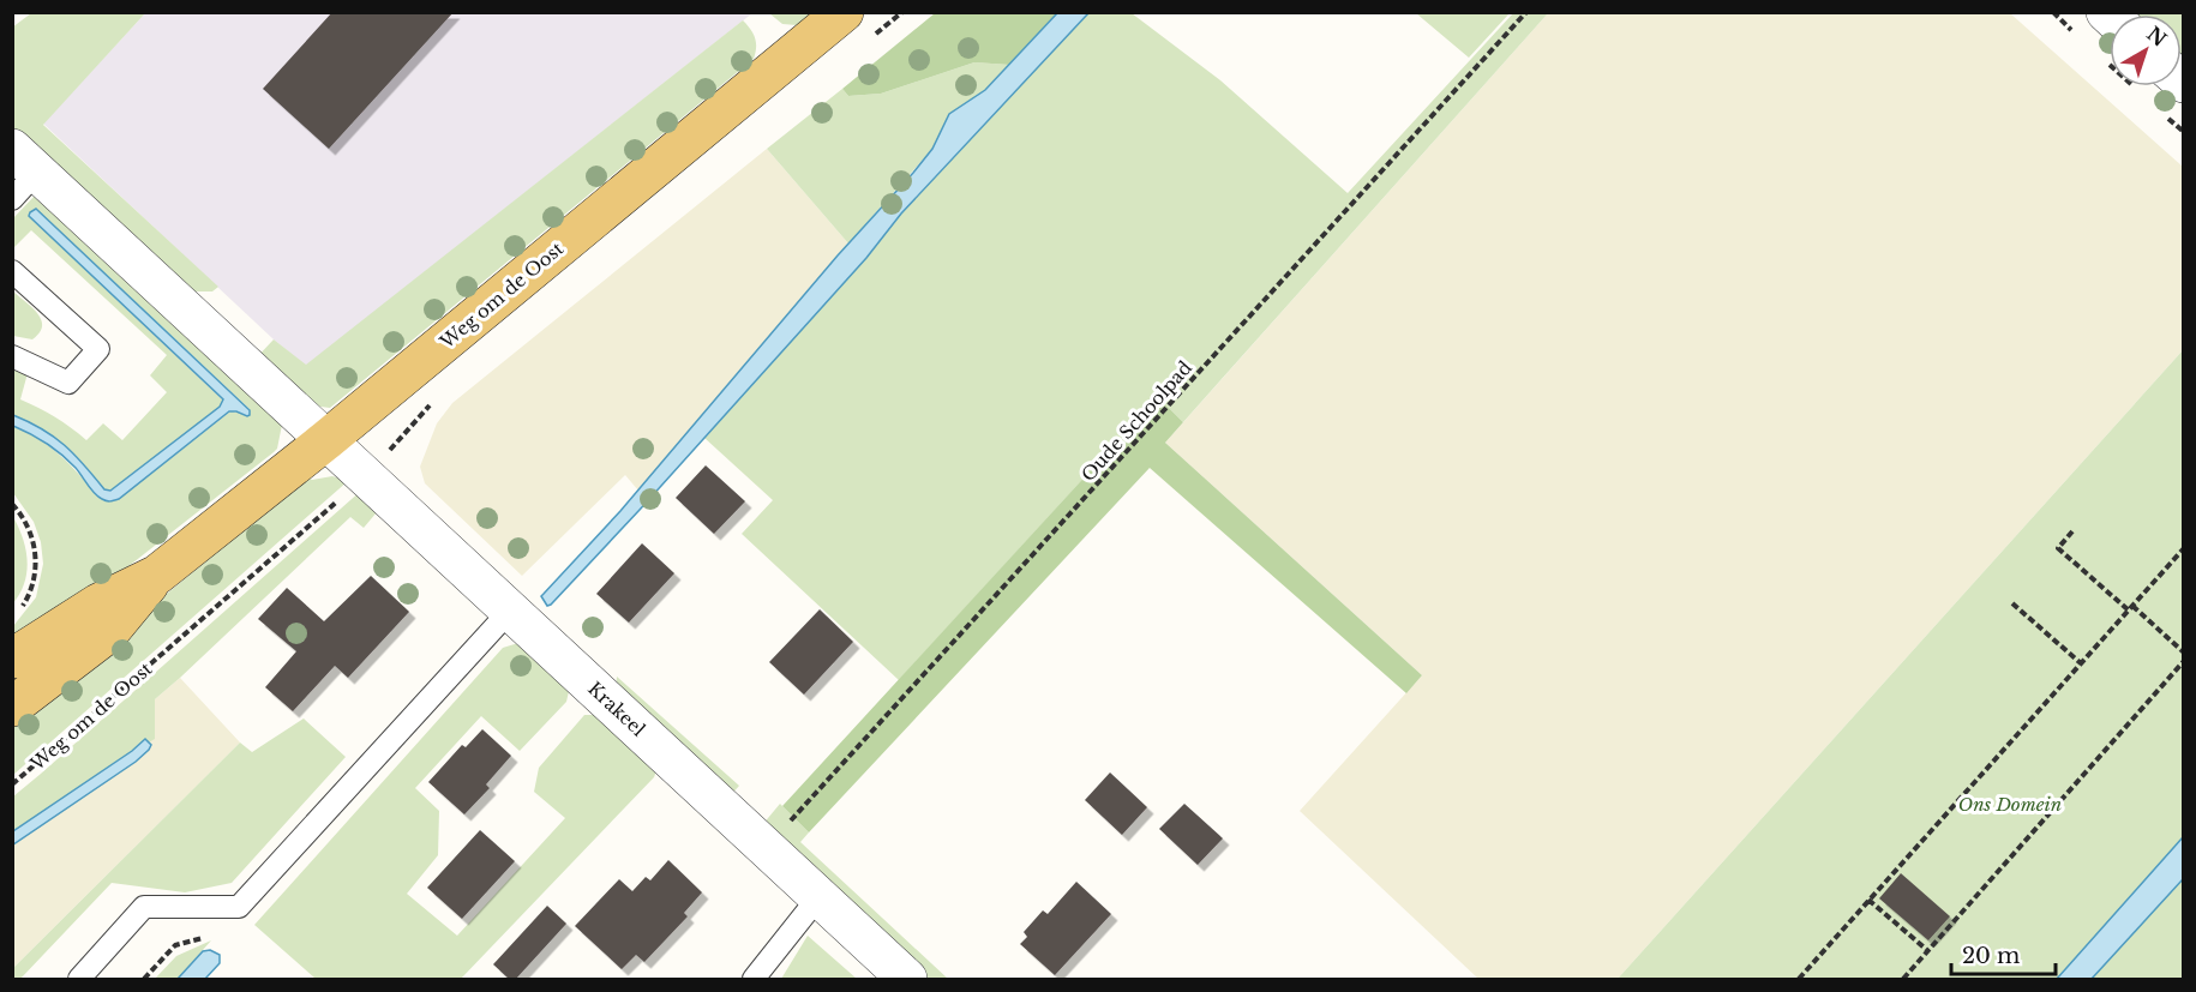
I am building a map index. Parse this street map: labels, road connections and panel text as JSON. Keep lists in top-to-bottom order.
{
  "streets": {
    "main road": ["Weg om de Oost"],
    "street": ["Krakeel"],
    "path": ["Oude Schoolpad"]
  },
  "crossings": [
    ["Weg om de Oost", "Krakeel"],
    ["Oude Schoolpad", "Krakeel"]
  ],
  "parks": ["Ons Domein"],
  "scale_bar": "20 m",
  "north": "top right"
}
